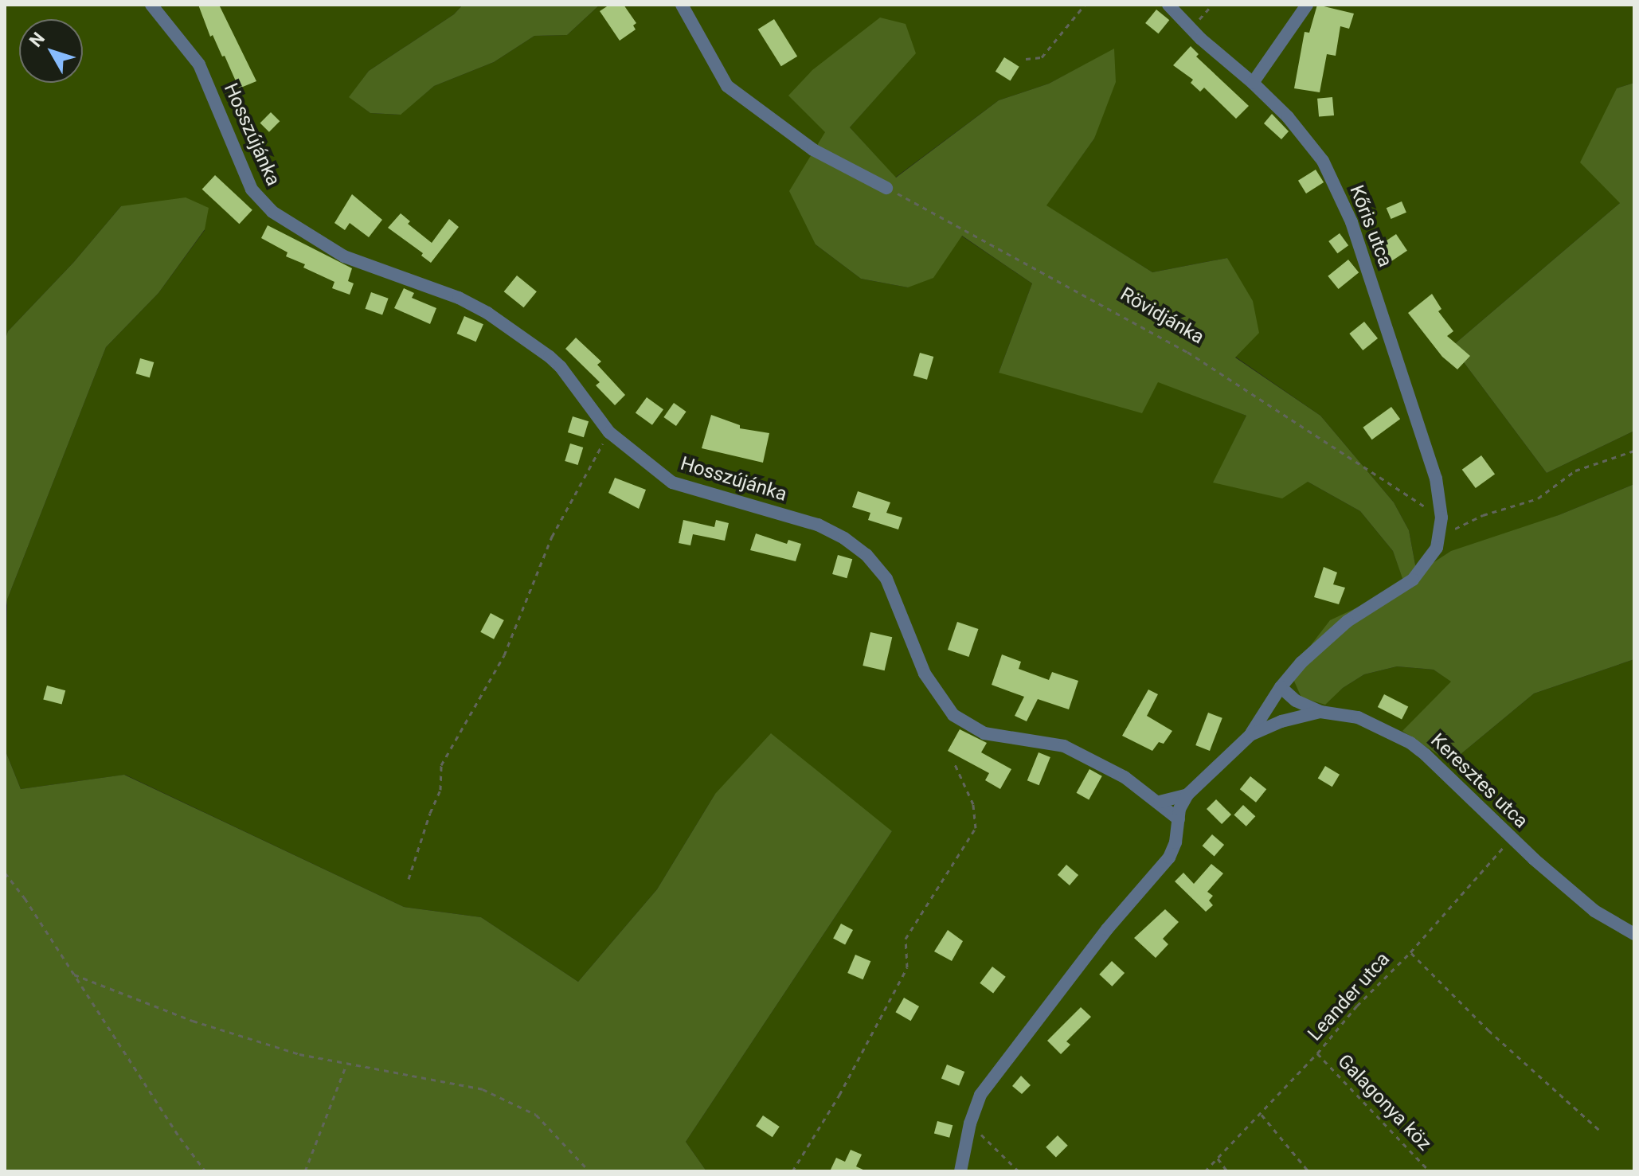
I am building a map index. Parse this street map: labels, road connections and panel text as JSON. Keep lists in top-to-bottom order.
{
  "streets": {
    "street": ["Hosszújánka", "Kőris utca", "Keresztes utca"],
    "path": ["Rövidjánka", "Leander utca", "Galagonya köz"]
  },
  "crossings": [
    ["Hosszújánka", "Keresztes utca"],
    ["Kőris utca", "Rövidjánka"],
    ["Keresztes utca", "Leander utca"],
    ["Leander utca", "Galagonya köz"]
  ],
  "north": "top left"
}
